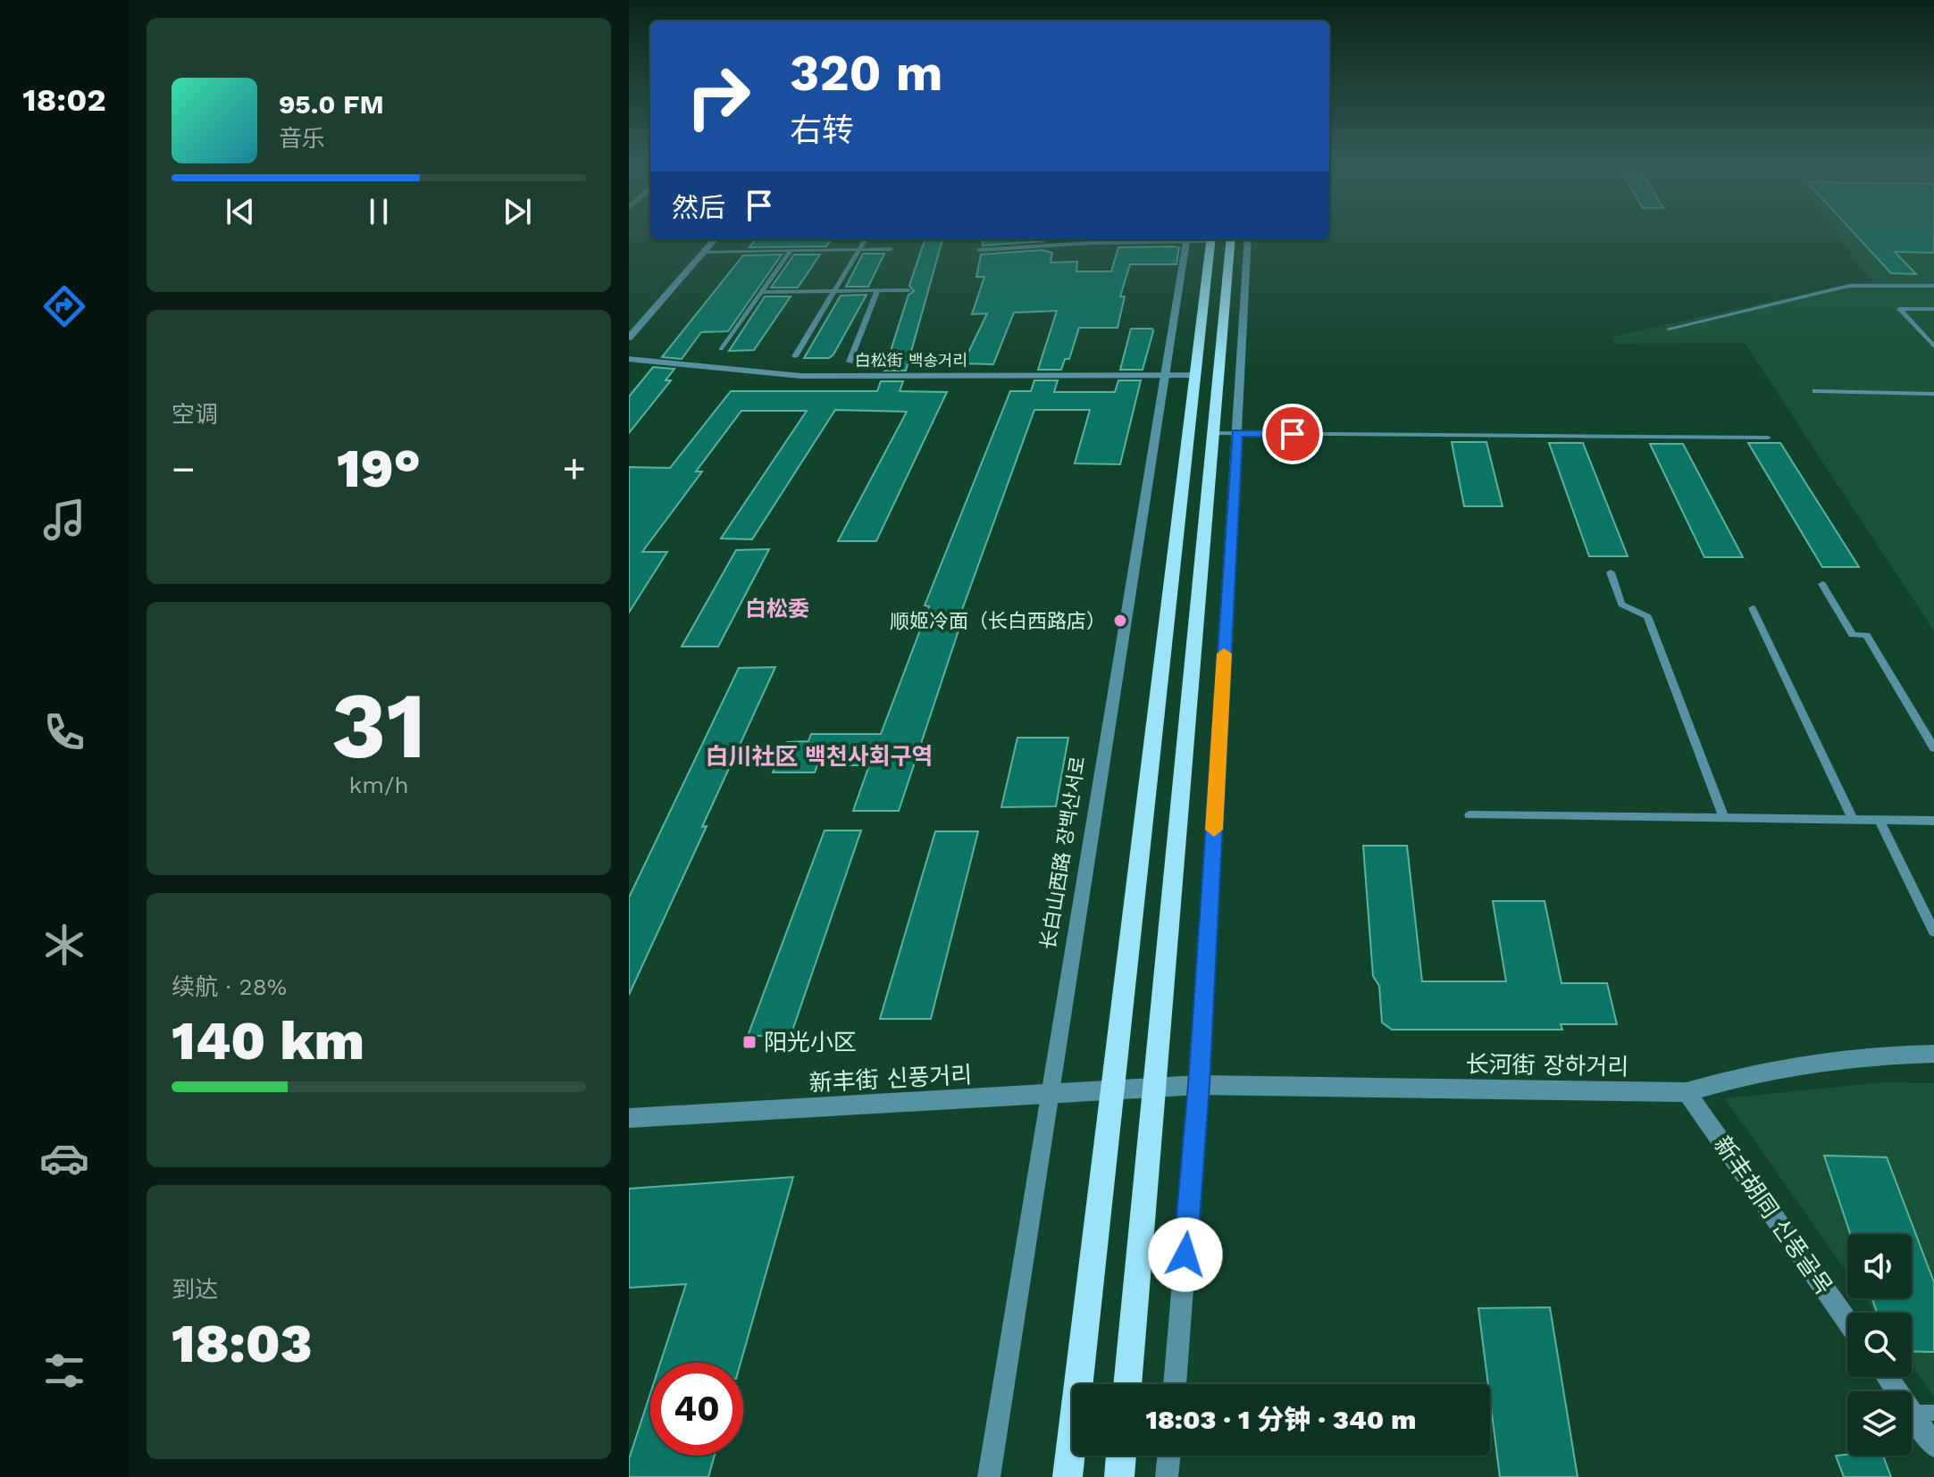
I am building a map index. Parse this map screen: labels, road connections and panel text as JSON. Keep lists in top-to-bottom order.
{
  "streets": {
    "street": [
      "白松街 백송거리",
      "长白山西路 장백산서로",
      "长河街 장하거리",
      "新丰街 신풍거리",
      "新丰胡同 신풍골목"
    ]
  },
  "crossings": [
    ["白松街 백송거리", "长白山西路 장백산서로"],
    ["长白山西路 장백산서로", "新丰街 신풍거리"],
    ["长河街 장하거리", "新丰街 신풍거리"],
    ["长河街 장하거리", "新丰胡同 신풍골목"]
  ],
  "districts": ["白松委", "白川社区 백천사회구역"],
  "places": {
    "other": ["顺姬冷面（长白西路店）"],
    "transit": ["阳光小区"]
  },
  "page": {
    "tabs": "18:02",
    "turn": ["320 m", "右转"],
    "song": ["95.0 FM", "音乐"],
    "then": "然后",
    "tile": [
      "空调",
      ["31", "km/h"],
      ["续航 · 28%", "140 km"],
      ["到达", "18:03"]
    ],
    "heat": ["−", "19°", "+"],
    "limit": "40",
    "trip": "18:03 · 1 分钟 · 340 m"
  }
}
